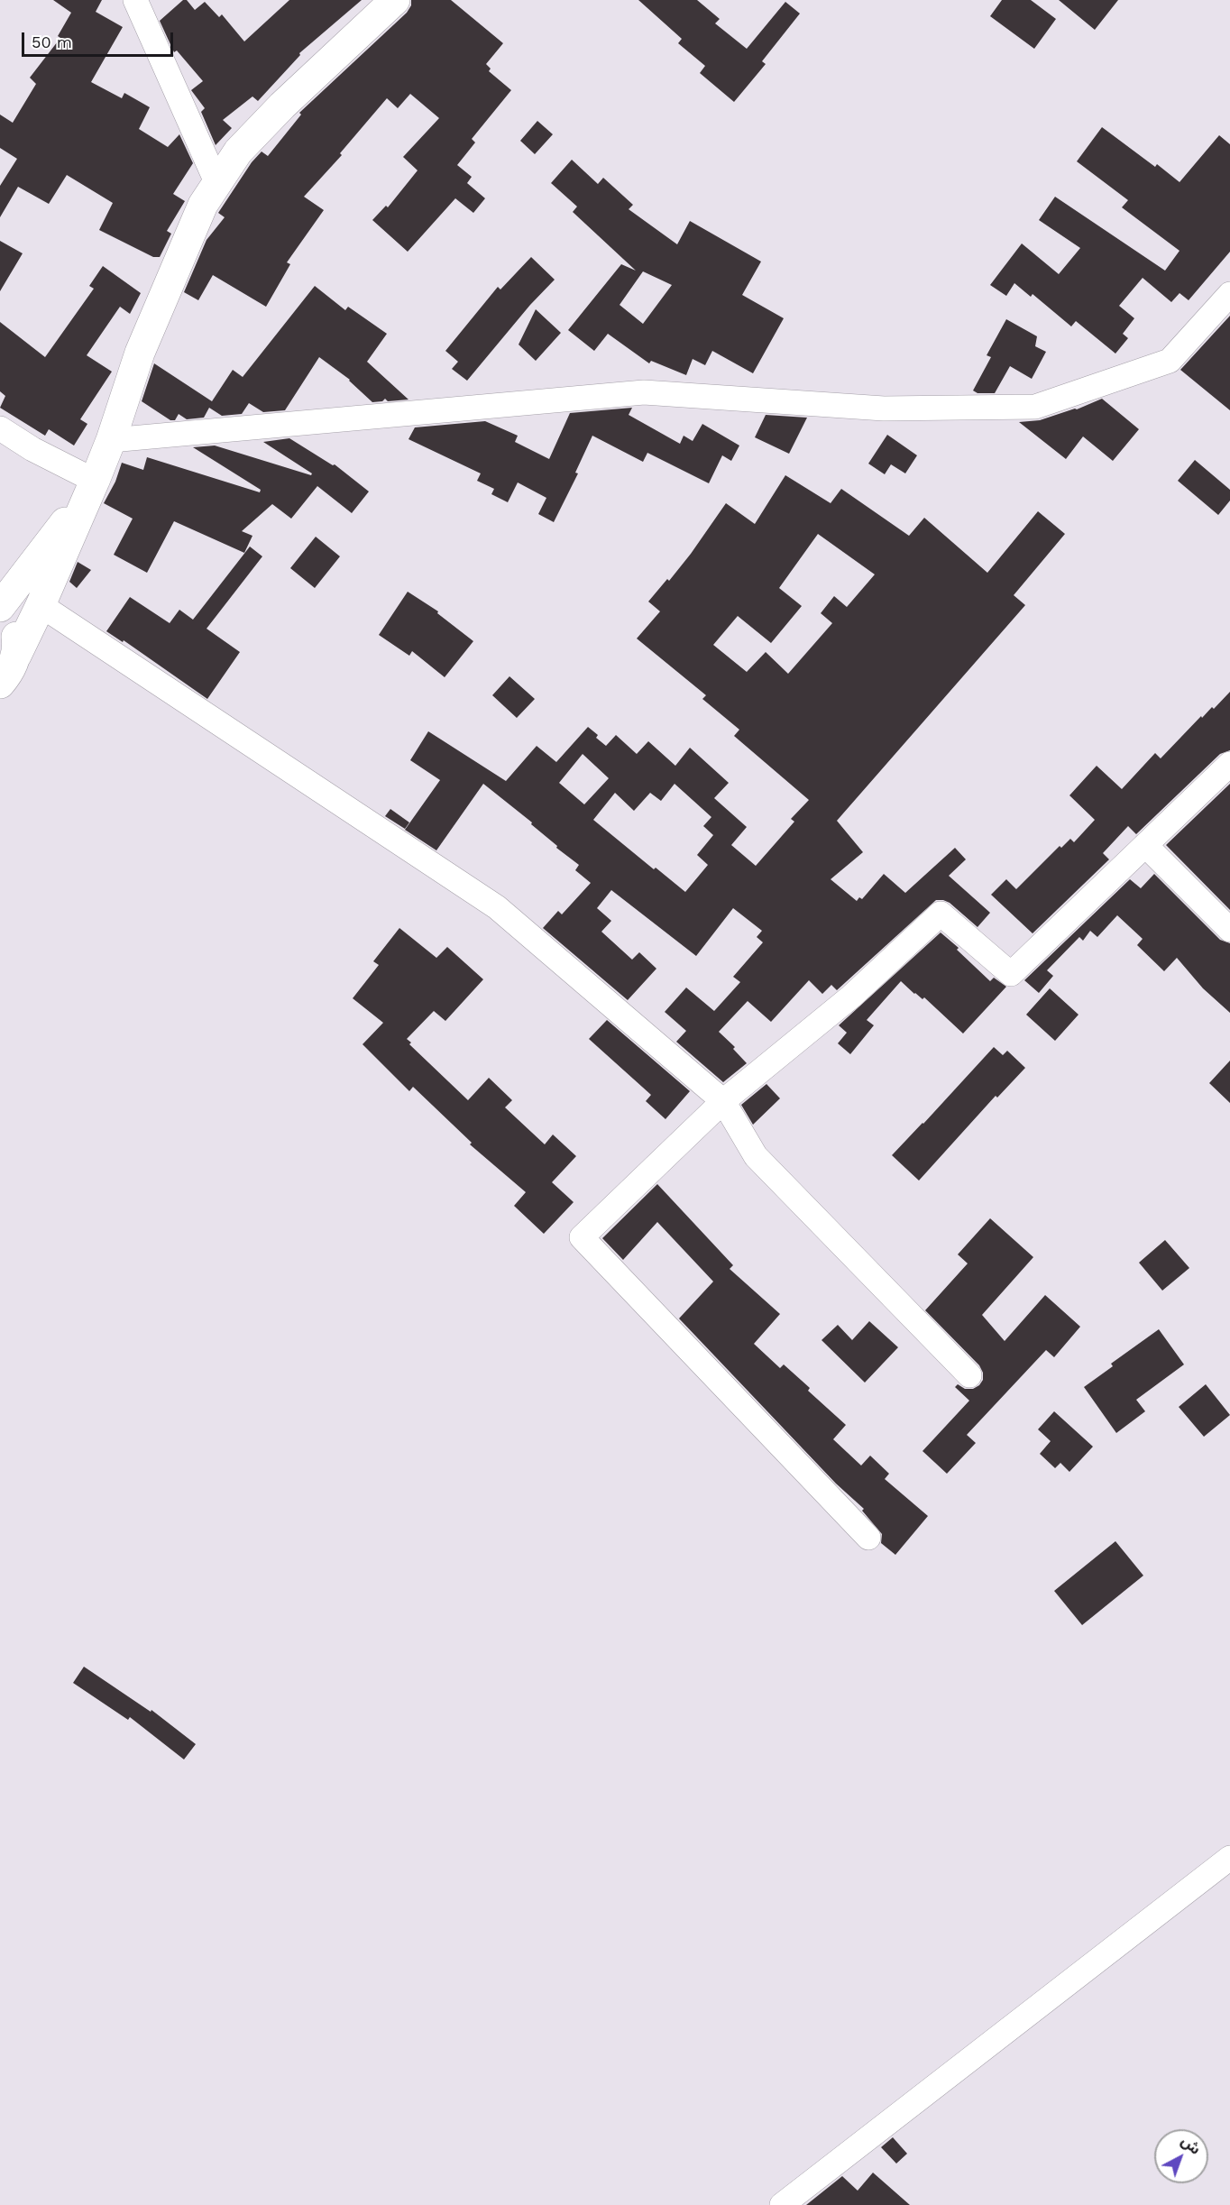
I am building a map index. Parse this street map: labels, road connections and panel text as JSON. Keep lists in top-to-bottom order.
{
  "scale_bar": "50 m",
  "north": "top right"
}
